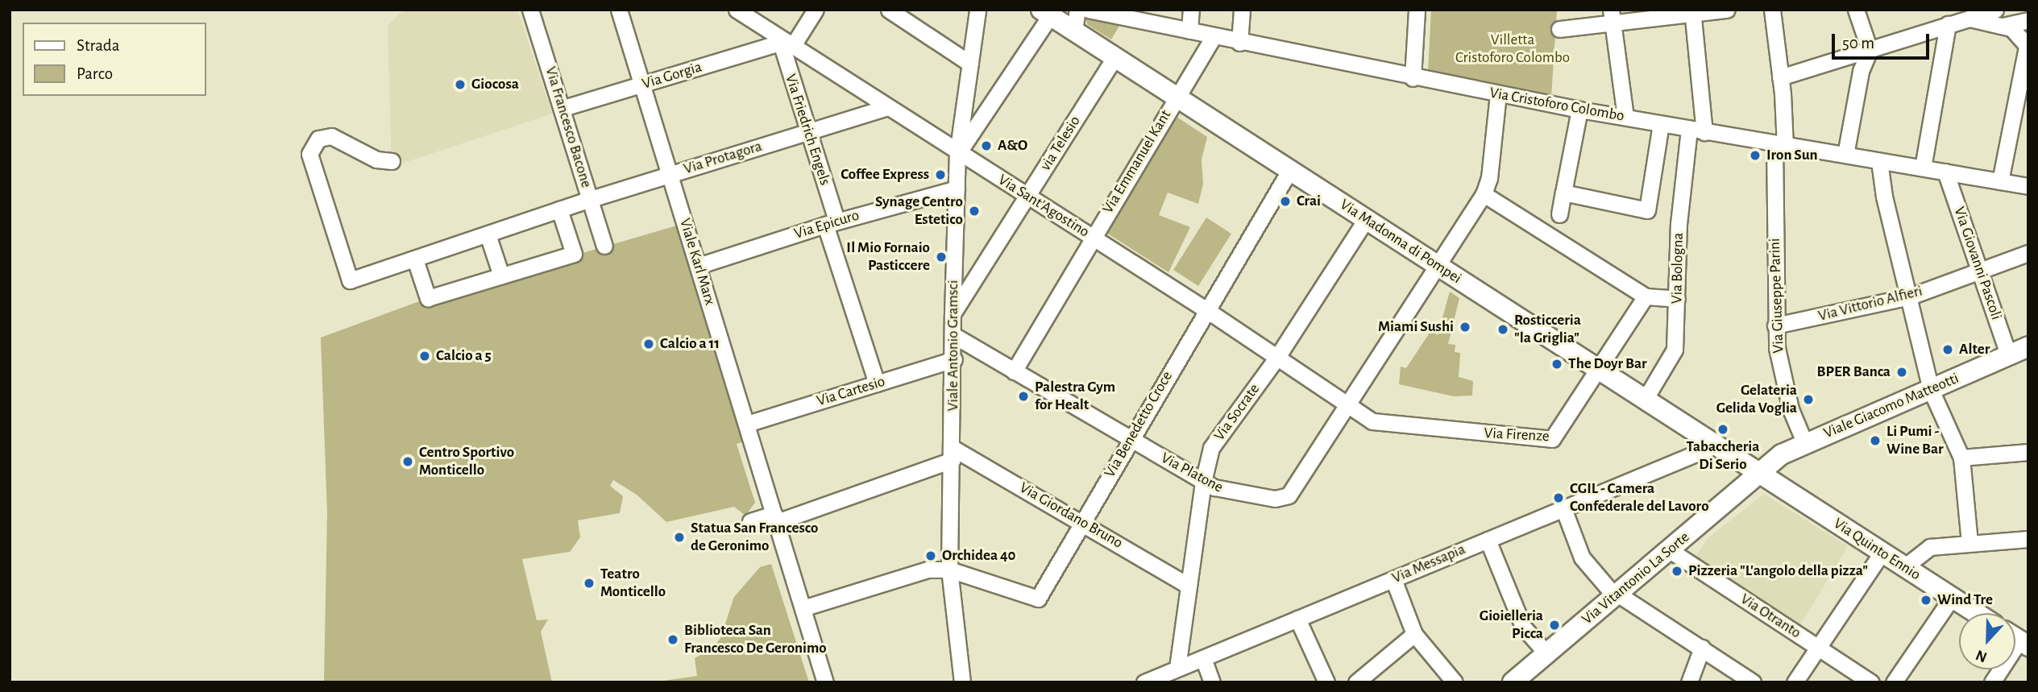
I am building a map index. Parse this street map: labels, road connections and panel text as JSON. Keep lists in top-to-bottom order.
{
  "streets": {
    "street": [
      "Via Gorgia",
      "Via Cristoforo Colombo",
      "Via Francesco Bacone",
      "Via Friedrich Engels",
      "via Telesio",
      "Via Protagora",
      "Via Emmanuel Kant",
      "Via Sant'Agostino",
      "Via Epicuro",
      "Via Madonna di Pompei",
      "Viale Karl Marx",
      "Via Giovanni Pascoli",
      "Via Bologna",
      "Via Giuseppe Parini",
      "Via Vittorio Alfieri",
      "Viale Antonio Gramsci",
      "Via Cartesio",
      "Viale Giacomo Matteotti",
      "Via Socrate",
      "Via Benedetto Croce",
      "Via Firenze",
      "Via Platone",
      "Via Giordano Bruno",
      "Via Quinto Ennio",
      "Via Messapia",
      "Via Vitantonio La Sorte",
      "Via Otranto"
    ]
  },
  "crossings": [
    ["Via Gorgia", "Via Francesco Bacone"],
    ["Via Gorgia", "Via Friedrich Engels"],
    ["Via Gorgia", "Via Sant'Agostino"],
    ["Via Gorgia", "Viale Karl Marx"],
    ["Via Cristoforo Colombo", "Via Emmanuel Kant"],
    ["Via Cristoforo Colombo", "Via Giovanni Pascoli"],
    ["Via Cristoforo Colombo", "Via Bologna"],
    ["Via Cristoforo Colombo", "Via Giuseppe Parini"],
    ["Via Cristoforo Colombo", "Via Platone"],
    ["Via Francesco Bacone", "Via Protagora"],
    ["Via Friedrich Engels", "Via Protagora"],
    ["Via Friedrich Engels", "Via Sant'Agostino"],
    ["Via Friedrich Engels", "Via Epicuro"],
    ["Via Friedrich Engels", "Via Cartesio"],
    ["via Telesio", "Via Sant'Agostino"],
    ["via Telesio", "Via Madonna di Pompei"],
    ["via Telesio", "Viale Antonio Gramsci"],
    ["Via Protagora", "Via Sant'Agostino"],
    ["Via Protagora", "Viale Karl Marx"],
    ["Via Emmanuel Kant", "Via Sant'Agostino"],
    ["Via Emmanuel Kant", "Via Madonna di Pompei"],
    ["Via Emmanuel Kant", "Via Platone"],
    ["Via Sant'Agostino", "Viale Antonio Gramsci"],
    ["Via Sant'Agostino", "Via Socrate"],
    ["Via Sant'Agostino", "Via Benedetto Croce"],
    ["Via Sant'Agostino", "Via Firenze"],
    ["Via Sant'Agostino", "Via Platone"],
    ["Via Epicuro", "Viale Karl Marx"],
    ["Via Epicuro", "Viale Antonio Gramsci"],
    ["Via Madonna di Pompei", "Via Bologna"],
    ["Via Madonna di Pompei", "Viale Giacomo Matteotti"],
    ["Via Madonna di Pompei", "Via Socrate"],
    ["Via Madonna di Pompei", "Via Benedetto Croce"],
    ["Via Madonna di Pompei", "Via Firenze"],
    ["Via Madonna di Pompei", "Via Platone"],
    ["Via Madonna di Pompei", "Via Quinto Ennio"],
    ["Via Madonna di Pompei", "Via Messapia"],
    ["Via Madonna di Pompei", "Via Vitantonio La Sorte"],
    ["Viale Karl Marx", "Via Cartesio"],
    ["Via Giovanni Pascoli", "Via Vittorio Alfieri"],
    ["Via Giovanni Pascoli", "Viale Giacomo Matteotti"],
    ["Via Giuseppe Parini", "Via Vittorio Alfieri"],
    ["Via Giuseppe Parini", "Viale Giacomo Matteotti"],
    ["Viale Antonio Gramsci", "Via Cartesio"],
    ["Viale Antonio Gramsci", "Via Benedetto Croce"],
    ["Viale Antonio Gramsci", "Via Platone"],
    ["Viale Antonio Gramsci", "Via Giordano Bruno"],
    ["Viale Giacomo Matteotti", "Via Quinto Ennio"],
    ["Viale Giacomo Matteotti", "Via Vitantonio La Sorte"],
    ["Via Socrate", "Via Platone"],
    ["Via Socrate", "Via Giordano Bruno"],
    ["Via Socrate", "Via Messapia"],
    ["Via Benedetto Croce", "Via Platone"],
    ["Via Benedetto Croce", "Via Giordano Bruno"],
    ["Via Firenze", "Via Platone"],
    ["Via Quinto Ennio", "Via Vitantonio La Sorte"],
    ["Via Vitantonio La Sorte", "Via Otranto"]
  ],
  "parks": ["Villetta Cristoforo Colombo"],
  "places": [
    "Giocosa",
    "A&O",
    "Iron Sun",
    "Coffee Express",
    "Crai",
    "Synage Centro Estetico",
    "Il Mio Fornaio Pasticcere",
    "Miami Sushi",
    "Rosticceria \"la Griglia\"",
    "Calcio a 11",
    "Alter",
    "Calcio a 5",
    "The Doyr Bar",
    "BPER Banca",
    "Palestra Gym for Healt",
    "Gelateria Gelida Voglia",
    "Tabaccheria Di Serio",
    "Li Pumi - Wine Bar",
    "Centro Sportivo Monticello",
    "CGIL - Camera Confederale del Lavoro",
    "Statua San Francesco de Geronimo",
    "Orchidea 40",
    "Pizzeria \"L'angolo della pizza\"",
    "Teatro Monticello",
    "Wind Tre",
    "Gioielleria Picca",
    "Biblioteca San Francesco De Geronimo"
  ],
  "legend": ["Strada", "Parco"],
  "scale_bar": "50 m",
  "north": "bottom"
}
